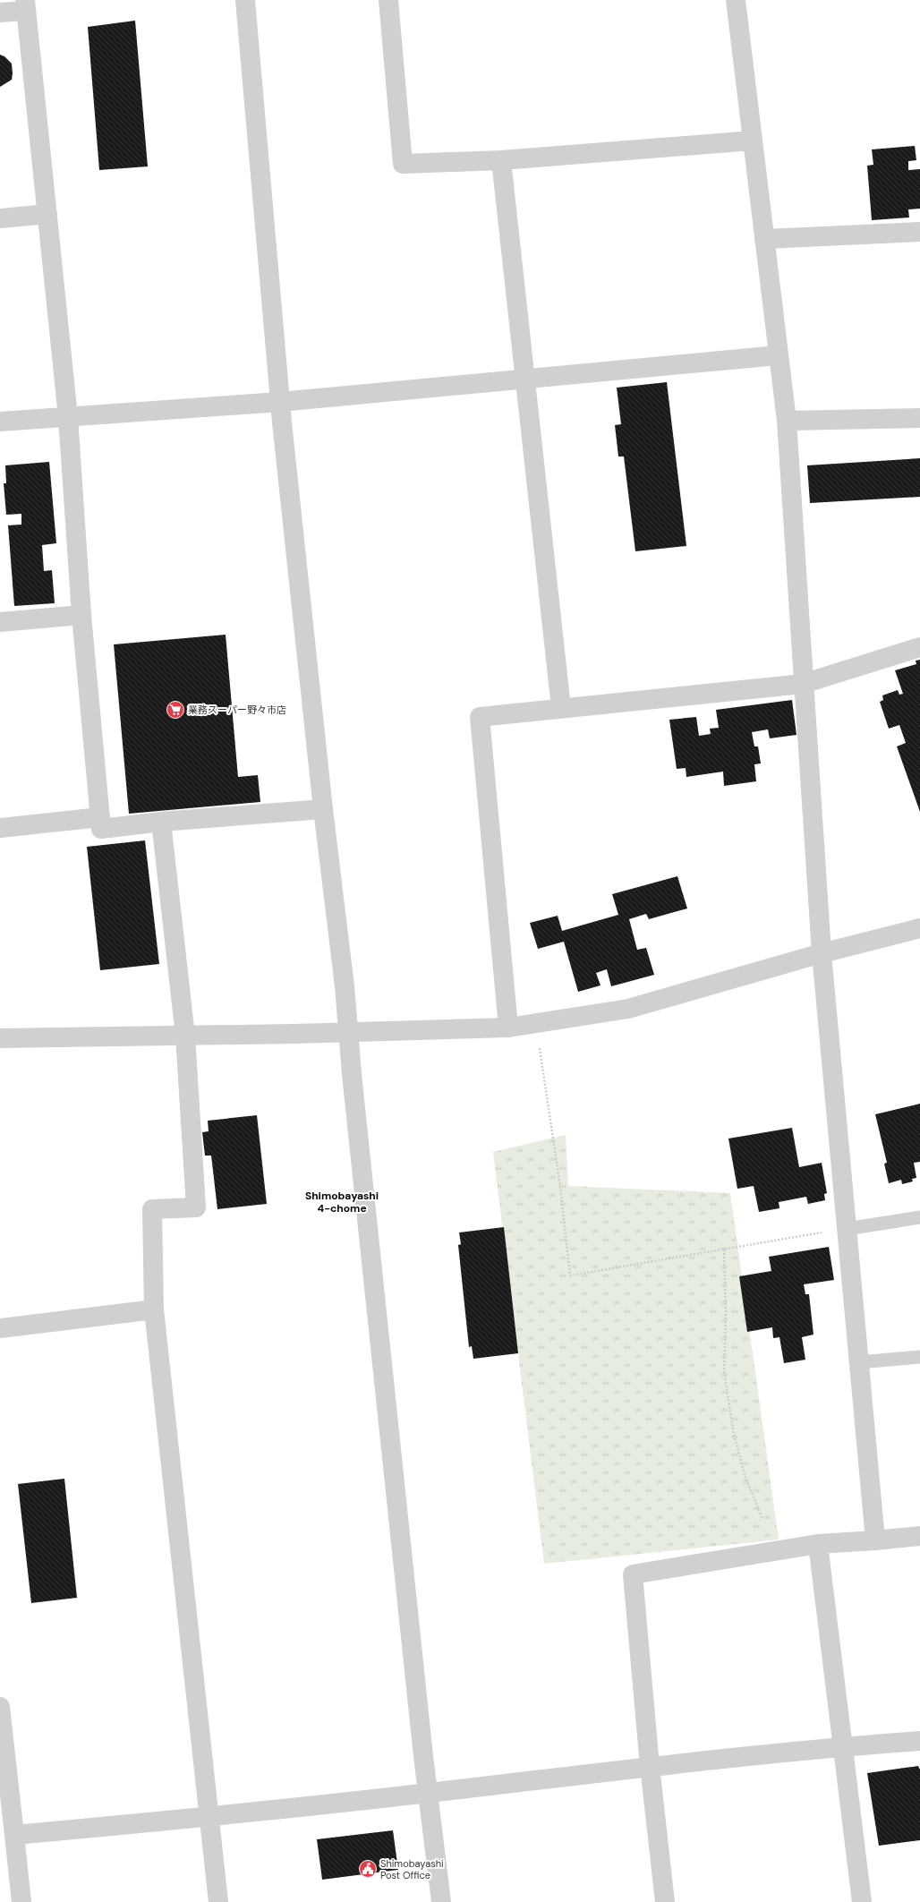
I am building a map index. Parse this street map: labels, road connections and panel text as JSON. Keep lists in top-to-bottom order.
{
  "districts": ["Shimobayashi 4-chome"],
  "places": {
    "supermarket": ["業務スーパー野々市店"],
    "public building": ["Shimobayashi Post Office"]
  }
}
